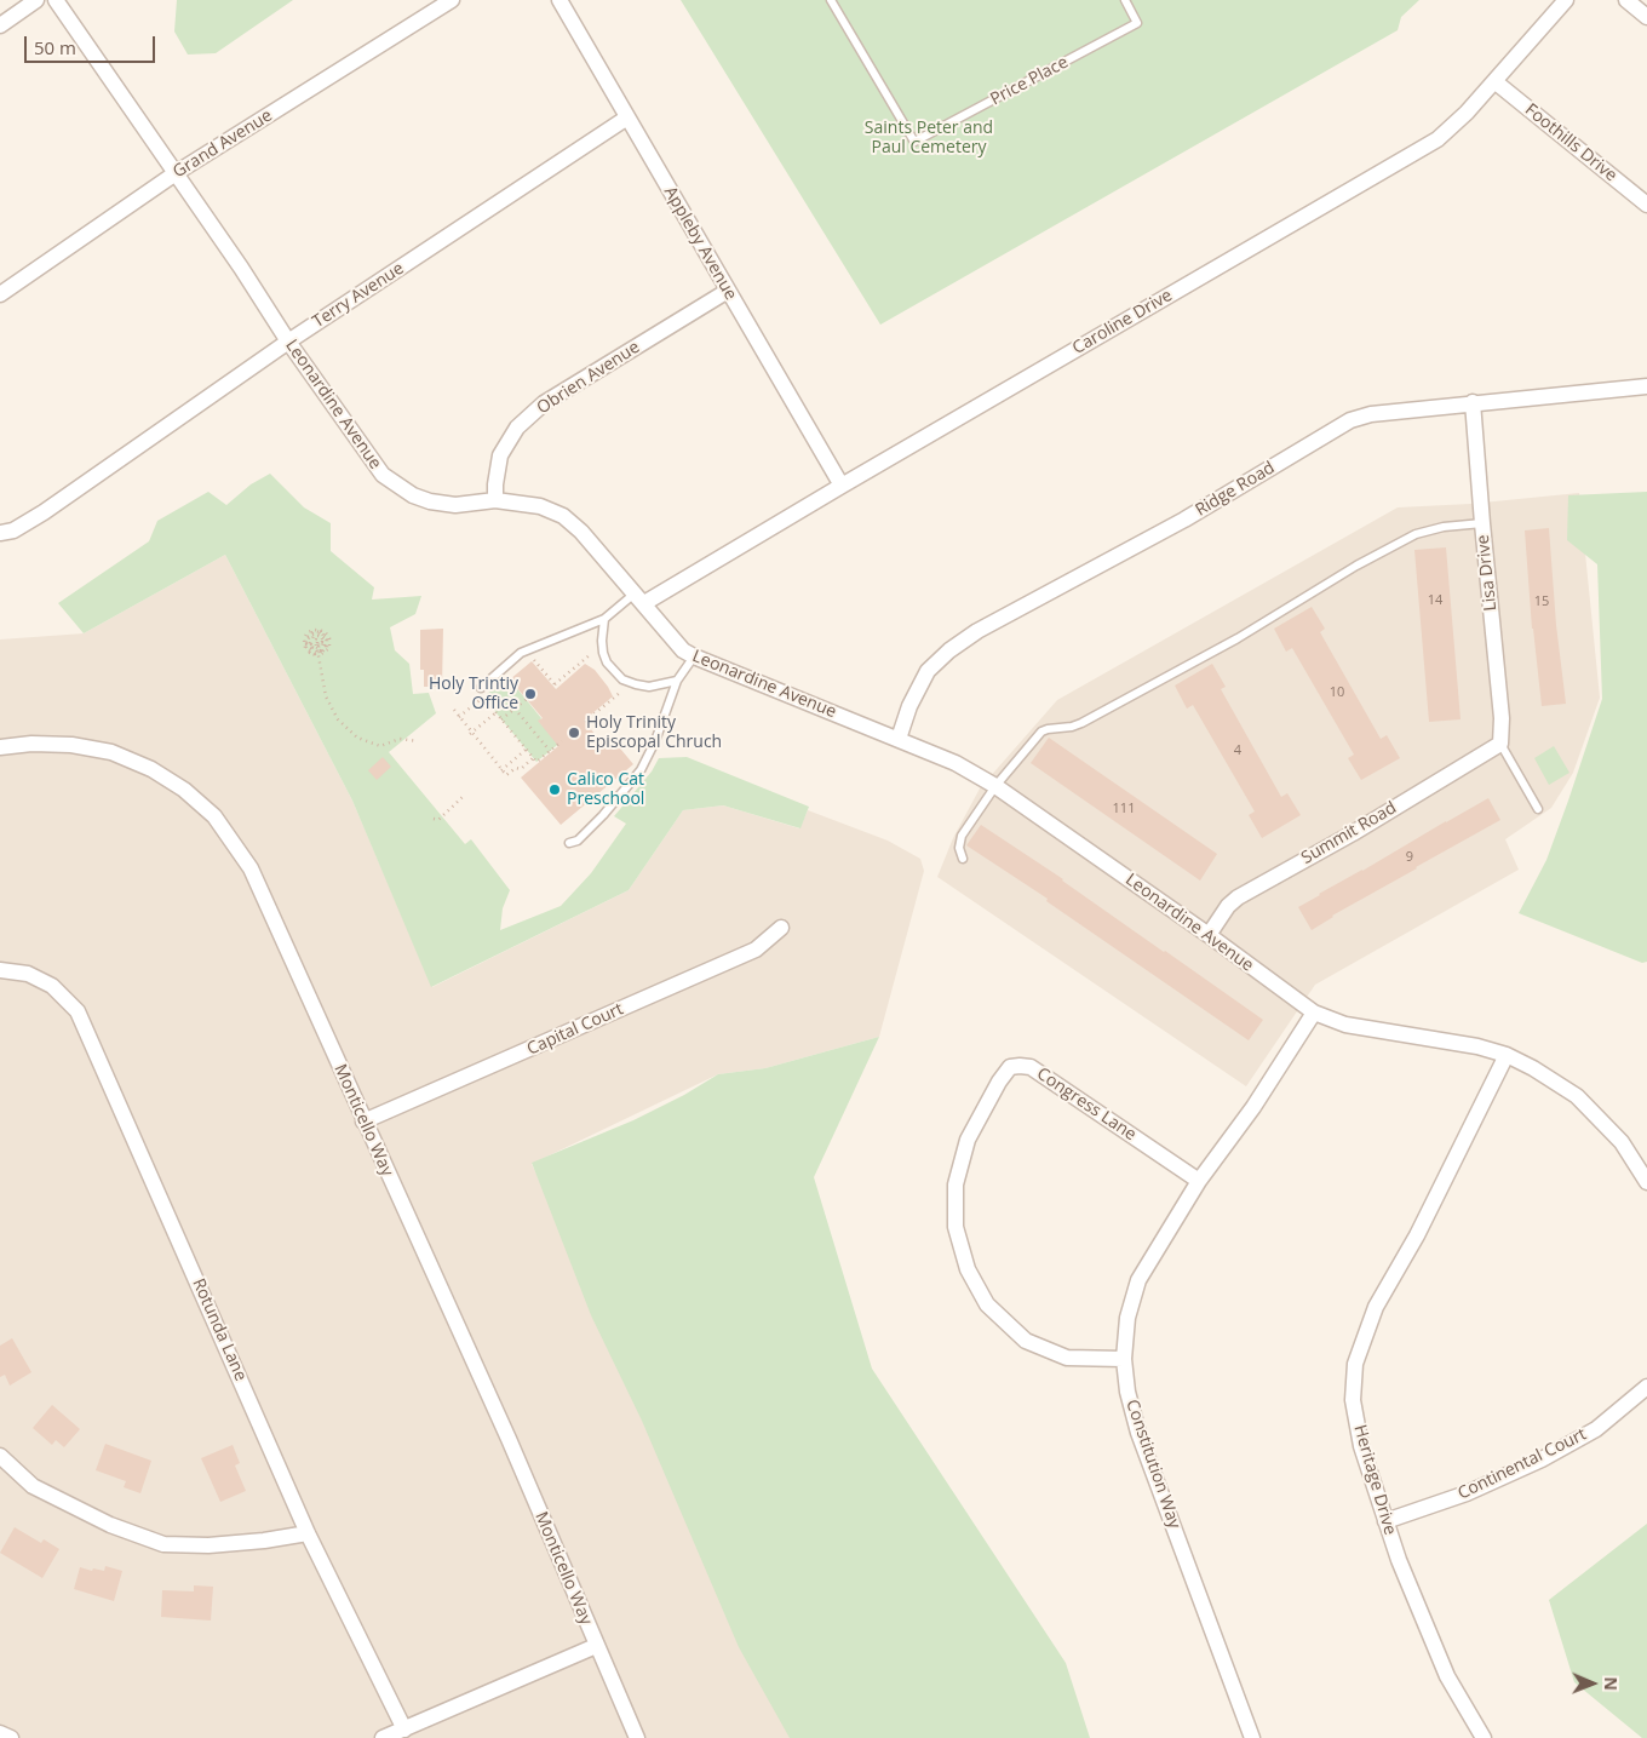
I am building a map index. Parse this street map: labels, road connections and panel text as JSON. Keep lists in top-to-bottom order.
{
  "streets": {
    "street": [
      "Foothills Drive",
      "Grand Avenue",
      "Appleby Avenue",
      "Terry Avenue",
      "Caroline Drive",
      "Obrien Avenue",
      "Leonardine Avenue",
      "Ridge Road",
      "Lisa Drive",
      "Summit Road",
      "Capital Court",
      "Congress Lane",
      "Monticello Way",
      "Rotunda Lane",
      "Constitution Way",
      "Continental Court",
      "Heritage Drive"
    ],
    "lane": ["Price Place"]
  },
  "crossings": [
    ["Foothills Drive", "Caroline Drive"],
    ["Grand Avenue", "Leonardine Avenue"],
    ["Appleby Avenue", "Terry Avenue"],
    ["Appleby Avenue", "Caroline Drive"],
    ["Appleby Avenue", "Obrien Avenue"],
    ["Terry Avenue", "Leonardine Avenue"],
    ["Caroline Drive", "Leonardine Avenue"],
    ["Obrien Avenue", "Leonardine Avenue"],
    ["Leonardine Avenue", "Ridge Road"],
    ["Leonardine Avenue", "Summit Road"],
    ["Leonardine Avenue", "Constitution Way"],
    ["Leonardine Avenue", "Heritage Drive"],
    ["Ridge Road", "Lisa Drive"],
    ["Lisa Drive", "Summit Road"],
    ["Capital Court", "Monticello Way"],
    ["Congress Lane", "Constitution Way"],
    ["Monticello Way", "Rotunda Lane"],
    ["Continental Court", "Heritage Drive"]
  ],
  "parks": ["Saints Peter and Paul Cemetery"],
  "places": ["Holy Trintiy Office", "Holy Trinity Episcopal Chruch", "Calico Cat Preschool"],
  "house_numbers": [
    "14",
    "15",
    "10",
    "4",
    "111",
    "9"
  ],
  "scale_bar": "50 m",
  "north": "right"
}
